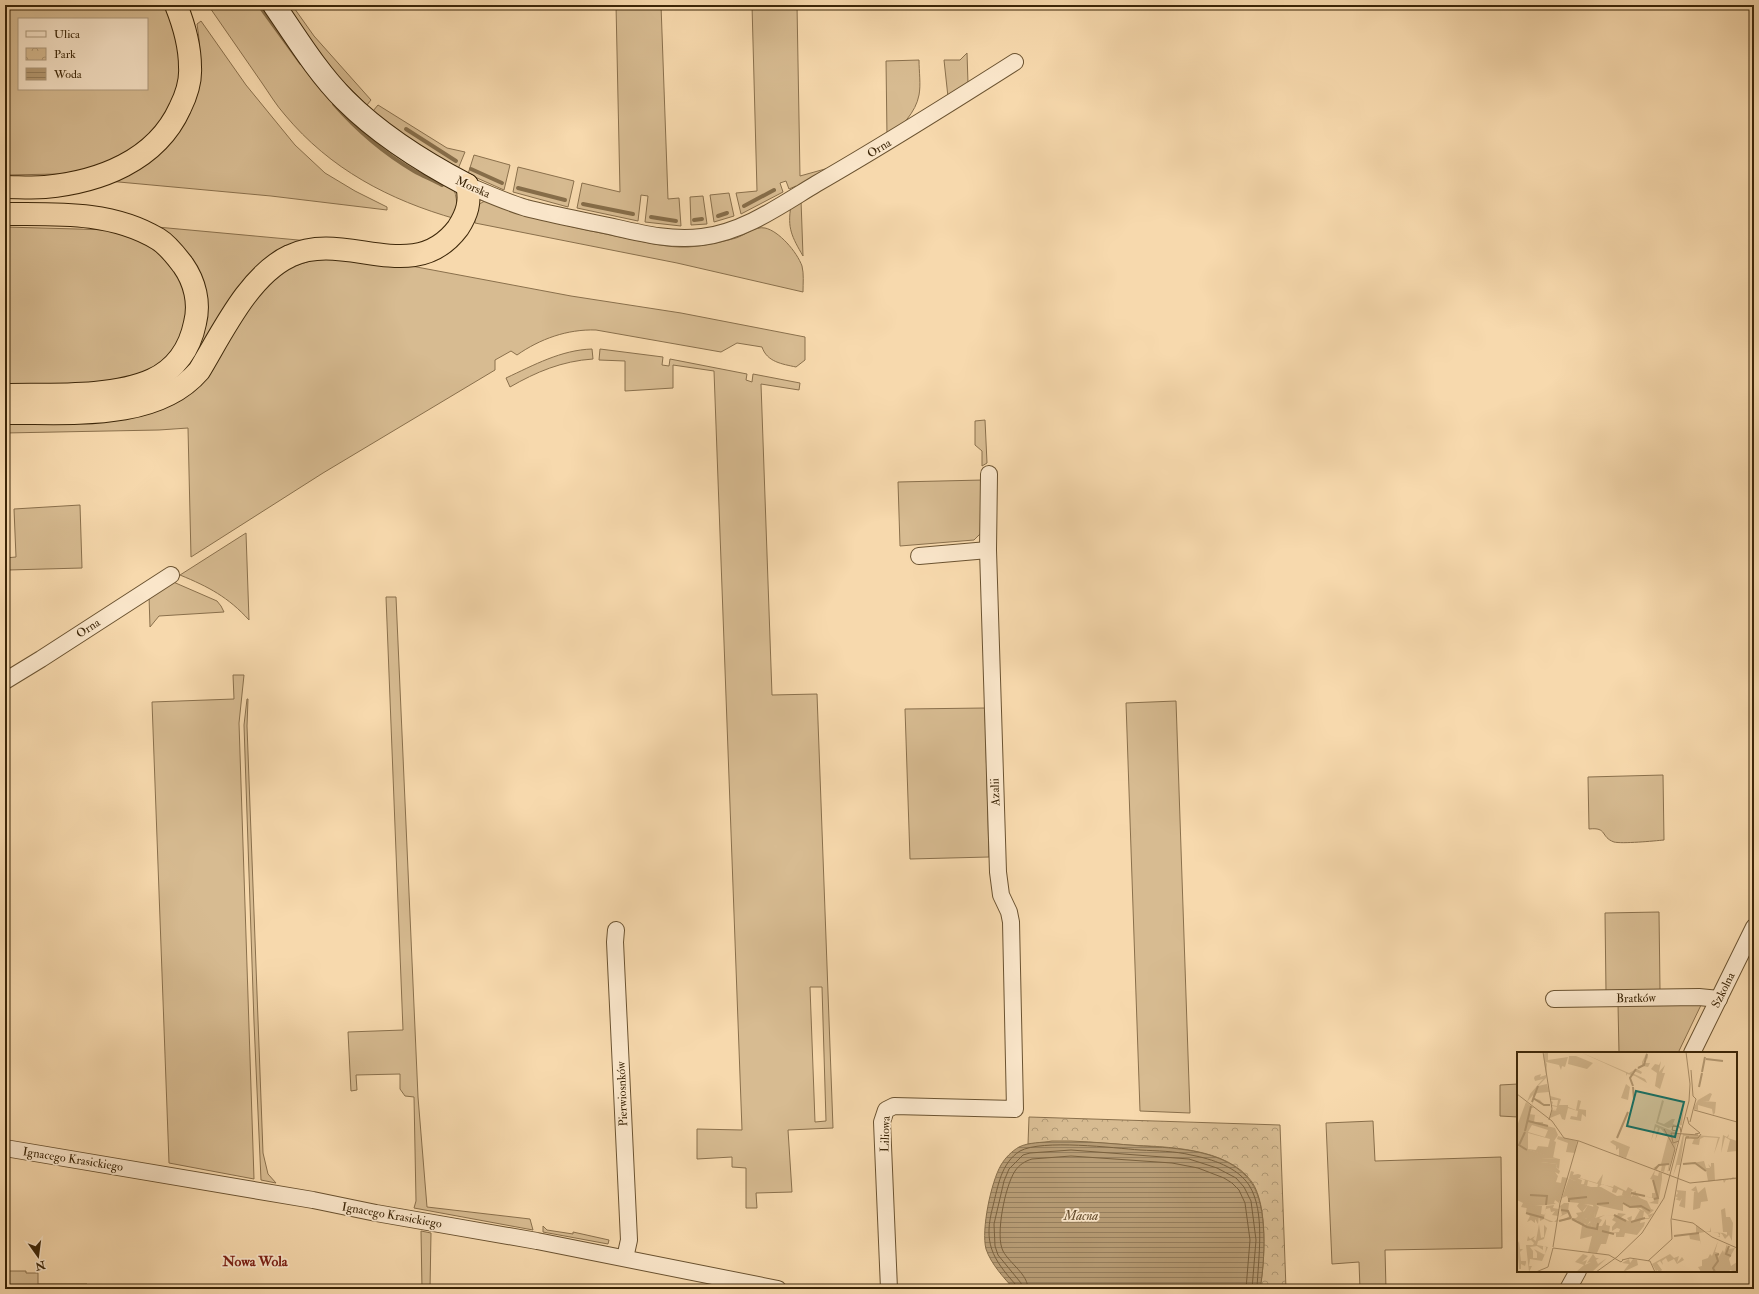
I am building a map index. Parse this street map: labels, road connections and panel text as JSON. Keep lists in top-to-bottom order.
{
  "streets": {
    "main road": ["Morska"],
    "street": [
      "Orna",
      "Azalii",
      "Szkolna",
      "Bratków",
      "Pierwiosnków",
      "Liliowa",
      "Ignacego Krasickiego"
    ]
  },
  "crossings": [
    ["Orna", "Morska"],
    ["Azalii", "Liliowa"],
    ["Szkolna", "Bratków"],
    ["Pierwiosnków", "Ignacego Krasickiego"]
  ],
  "districts": ["Nowa Wola"],
  "water": ["Macna"],
  "legend": ["Ulica", "Park", "Woda"],
  "north": "bottom"
}
